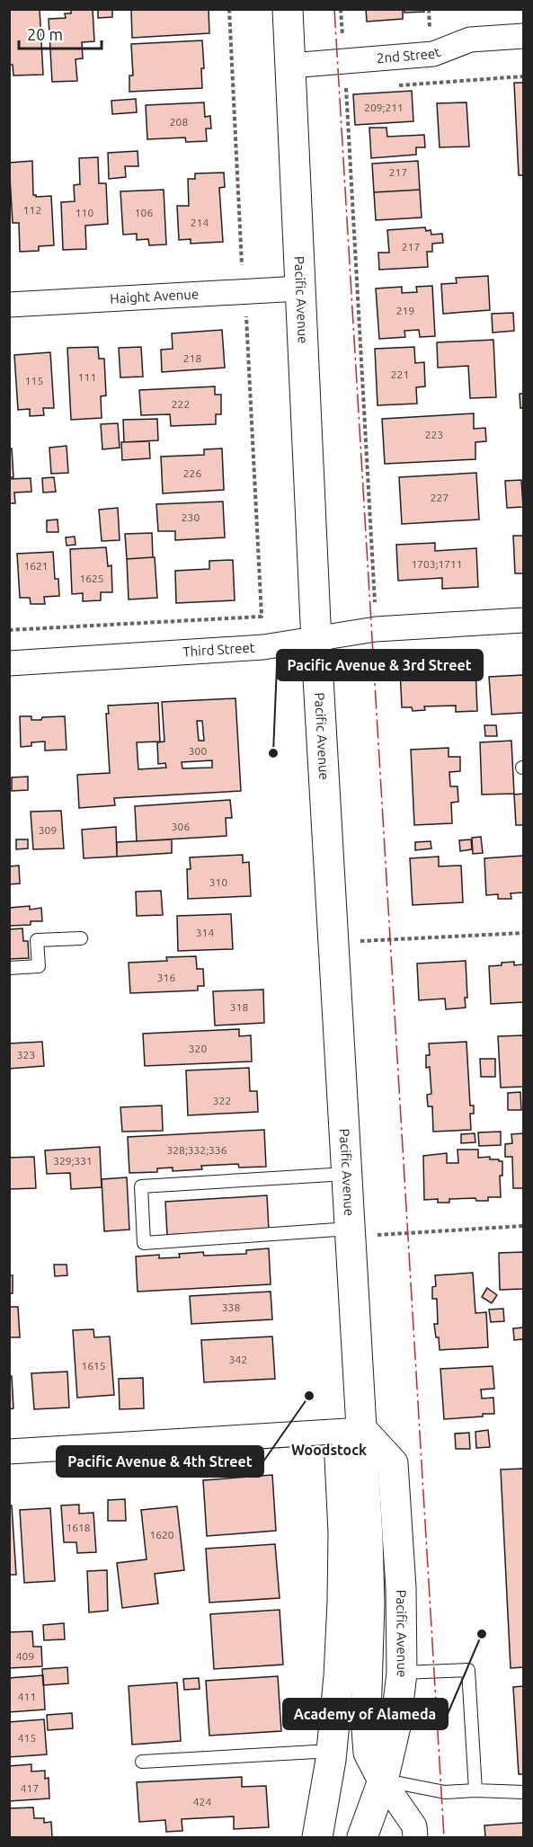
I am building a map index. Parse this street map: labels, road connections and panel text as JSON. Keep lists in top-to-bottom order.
{
  "streets": {
    "street": [
      "2nd Street",
      "Haight Avenue",
      "Pacific Avenue",
      "Third Street"
    ]
  },
  "crossings": [
    ["2nd Street", "Pacific Avenue"],
    ["Haight Avenue", "Pacific Avenue"],
    ["Pacific Avenue", "Third Street"]
  ],
  "districts": ["Woodstock"],
  "places": ["Pacific Avenue & 3rd Street", "Pacific Avenue & 4th Street", "Academy of Alameda"],
  "house_numbers": [
    "209;211",
    "208",
    "217",
    "112",
    "110",
    "106",
    "214",
    "217",
    "219",
    "218",
    "221",
    "111",
    "115",
    "222",
    "223",
    "226",
    "227",
    "230",
    "1703;1711",
    "1621",
    "1625",
    "300",
    "306",
    "309",
    "310",
    "314",
    "316",
    "318",
    "320",
    "323",
    "322",
    "328;332;336",
    "329;331",
    "338",
    "342",
    "1615",
    "1618",
    "1620",
    "409",
    "411",
    "415",
    "417",
    "424"
  ],
  "scale_bar": "20 m"
}
